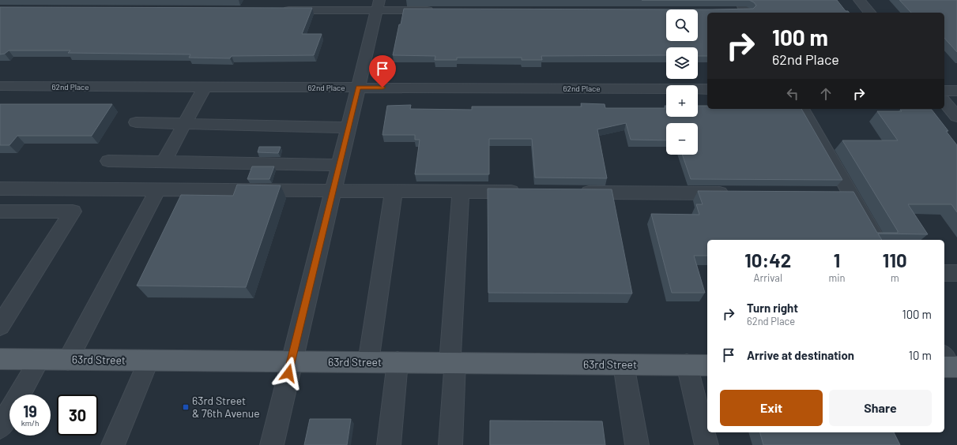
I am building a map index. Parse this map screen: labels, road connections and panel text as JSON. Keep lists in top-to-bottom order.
{
  "streets": {
    "main road": ["63rd Street"],
    "street": ["62nd Place"]
  },
  "places": {
    "transit": ["63rd Street & 76th Avenue"]
  },
  "page": {
    "map_buttons": ["+", "−"],
    "turn": ["100 m", "62nd Place"],
    "eta": [
      "10:42",
      "Arrival",
      "1",
      "min",
      "110",
      "m"
    ],
    "list": [
      {
        "name": "Turn right",
        "note": "62nd Place",
        "value": "100 m"
      },
      {
        "name": "Arrive at destination",
        "value": "10 m"
      }
    ],
    "buttons": ["Exit", "Share"],
    "speed": "19 km/h",
    "limit": "30"
  }
}
